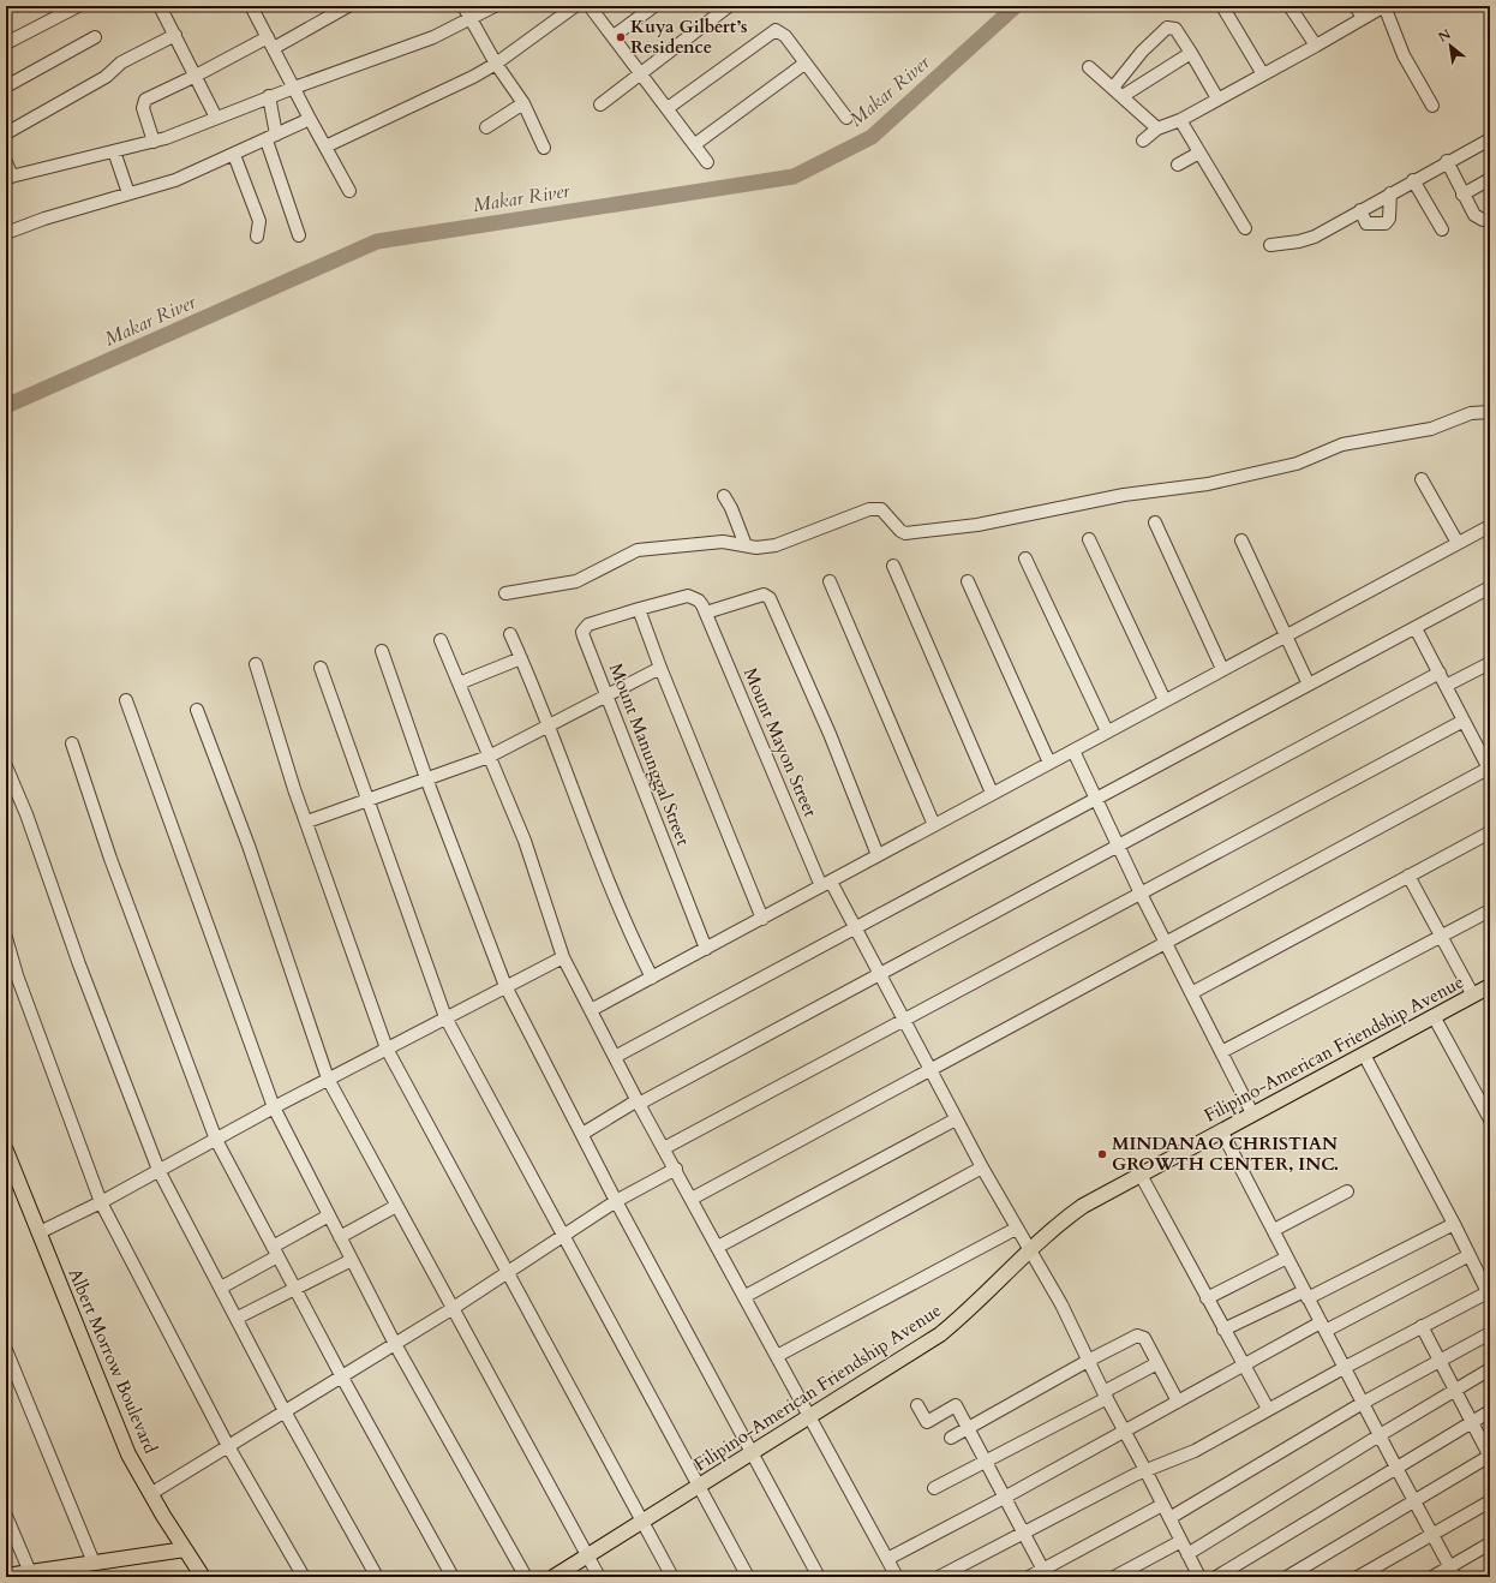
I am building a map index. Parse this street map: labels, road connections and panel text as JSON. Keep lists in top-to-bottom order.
{
  "streets": {
    "main road": ["Filipino-American Friendship Avenue", "Albert Morrow Boulevard"],
    "street": ["Mount Mayon Street", "Mount Manunggal Street"]
  },
  "crossings": [
    ["Mount Mayon Street", "Filipino-American Friendship Avenue"]
  ],
  "water": ["Makar River"],
  "places": ["Kuya Gilbert’s Residence", "MINDANAO CHRISTIAN GROWTH CENTER, INC."],
  "north": "top left"
}
